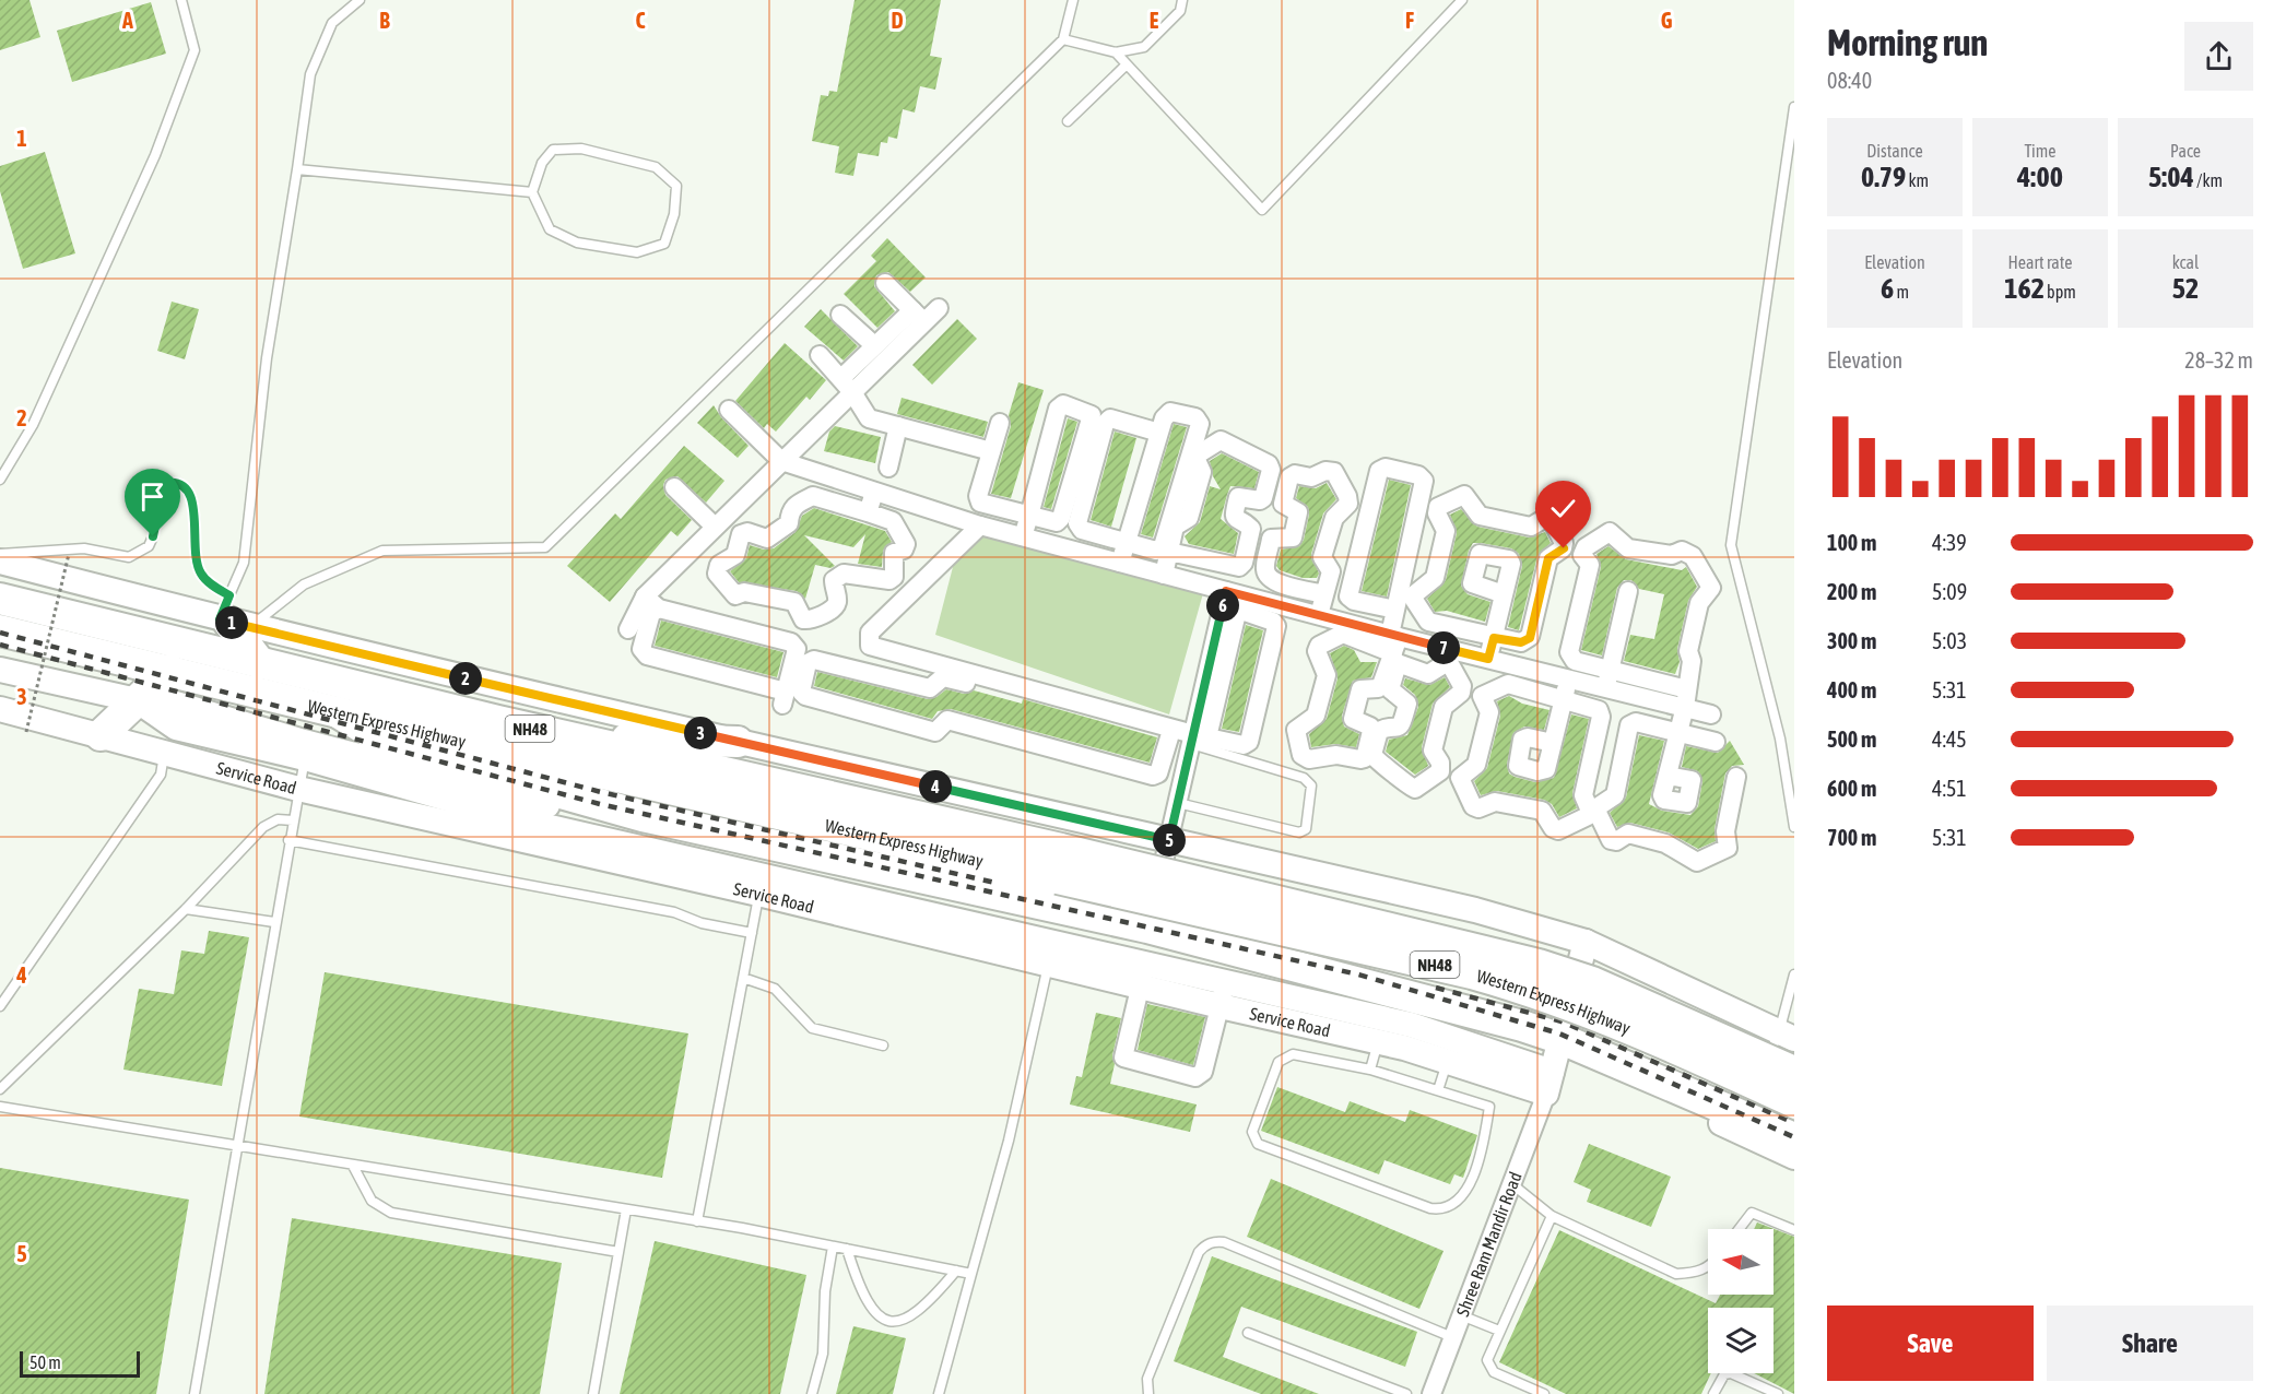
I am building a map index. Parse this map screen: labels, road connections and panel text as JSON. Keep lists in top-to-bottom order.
{
  "streets": {
    "highway": ["Western Express Highway", "NH48"],
    "main road": ["Service Road"],
    "street": ["Shree Ram Mandir Road"]
  },
  "crossings": [
    ["Service Road", "Shree Ram Mandir Road"]
  ],
  "scale_bar": "50 m",
  "north": "left",
  "page": {
    "heading": ["Morning run", "08:40"],
    "stats": [
      ["Distance", "0.79 km"],
      ["Time", "4:00"],
      ["Pace", "5:04 /km"],
      ["Elevation", "6 m"],
      ["Heart rate", "162 bpm"],
      ["kcal", "52"]
    ],
    "chart": ["Elevation", "28–32 m"],
    "list": [
      {
        "name": "100 m",
        "note": "4:39"
      },
      {
        "name": "200 m",
        "note": "5:09"
      },
      {
        "name": "300 m",
        "note": "5:03"
      },
      {
        "name": "400 m",
        "note": "5:31"
      },
      {
        "name": "500 m",
        "note": "4:45"
      },
      {
        "name": "600 m",
        "note": "4:51"
      },
      {
        "name": "700 m",
        "note": "5:31"
      }
    ],
    "pins": [
      "6",
      "1",
      "7",
      "2",
      "3",
      "4",
      "5"
    ],
    "buttons": ["Save", "Share"],
    "scale": "50 m"
  },
  "grid": {
    "columns": [
      "A",
      "B",
      "C",
      "D",
      "E",
      "F",
      "G"
    ],
    "rows": [
      "1",
      "2",
      "3",
      "4",
      "5"
    ]
  }
}
